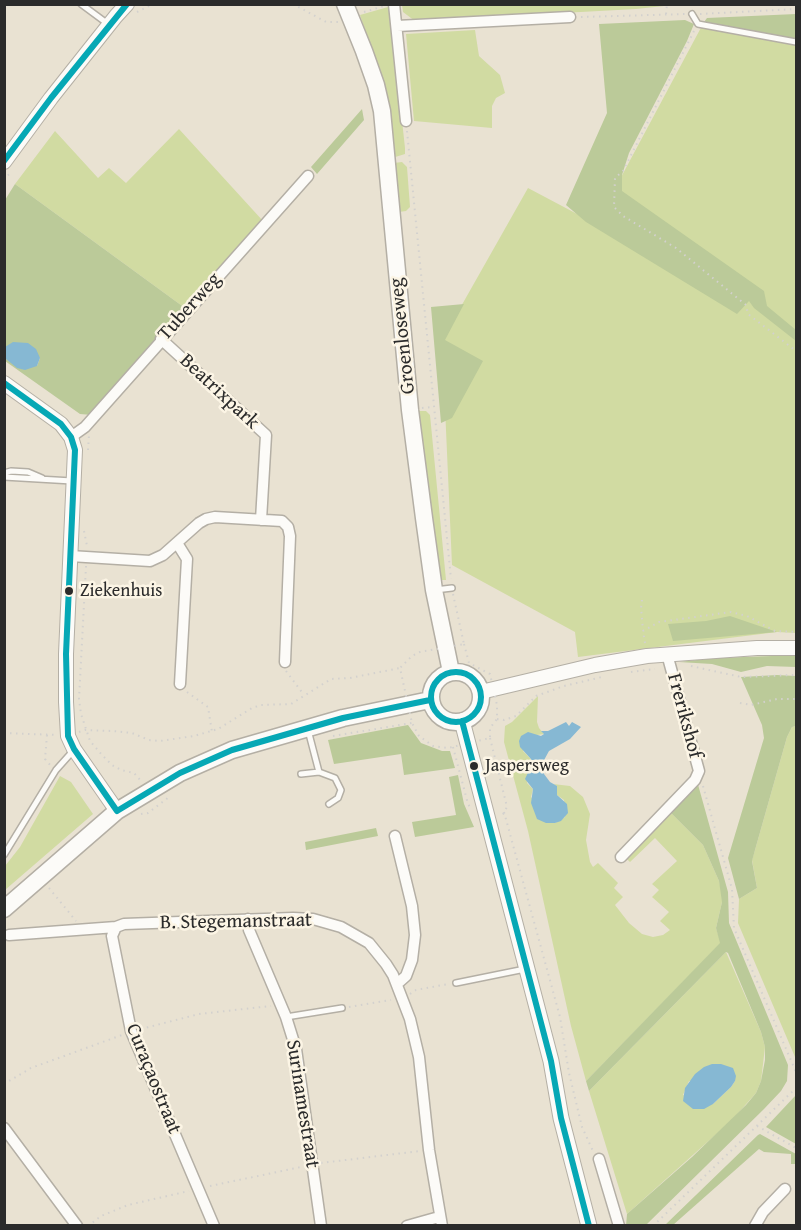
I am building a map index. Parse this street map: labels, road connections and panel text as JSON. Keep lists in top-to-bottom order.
{
  "streets": {
    "main road": ["Groenloseweg"],
    "street": [
      "Tuberweg",
      "Beatrixpark",
      "Frerikshof",
      "B. Stegemanstraat",
      "Curaçaostraat",
      "Surinamestraat"
    ]
  },
  "crossings": [
    ["Tuberweg", "Beatrixpark"],
    ["B. Stegemanstraat", "Curaçaostraat"],
    ["B. Stegemanstraat", "Surinamestraat"]
  ],
  "places": ["Ziekenhuis", "Jaspersweg"]
}
